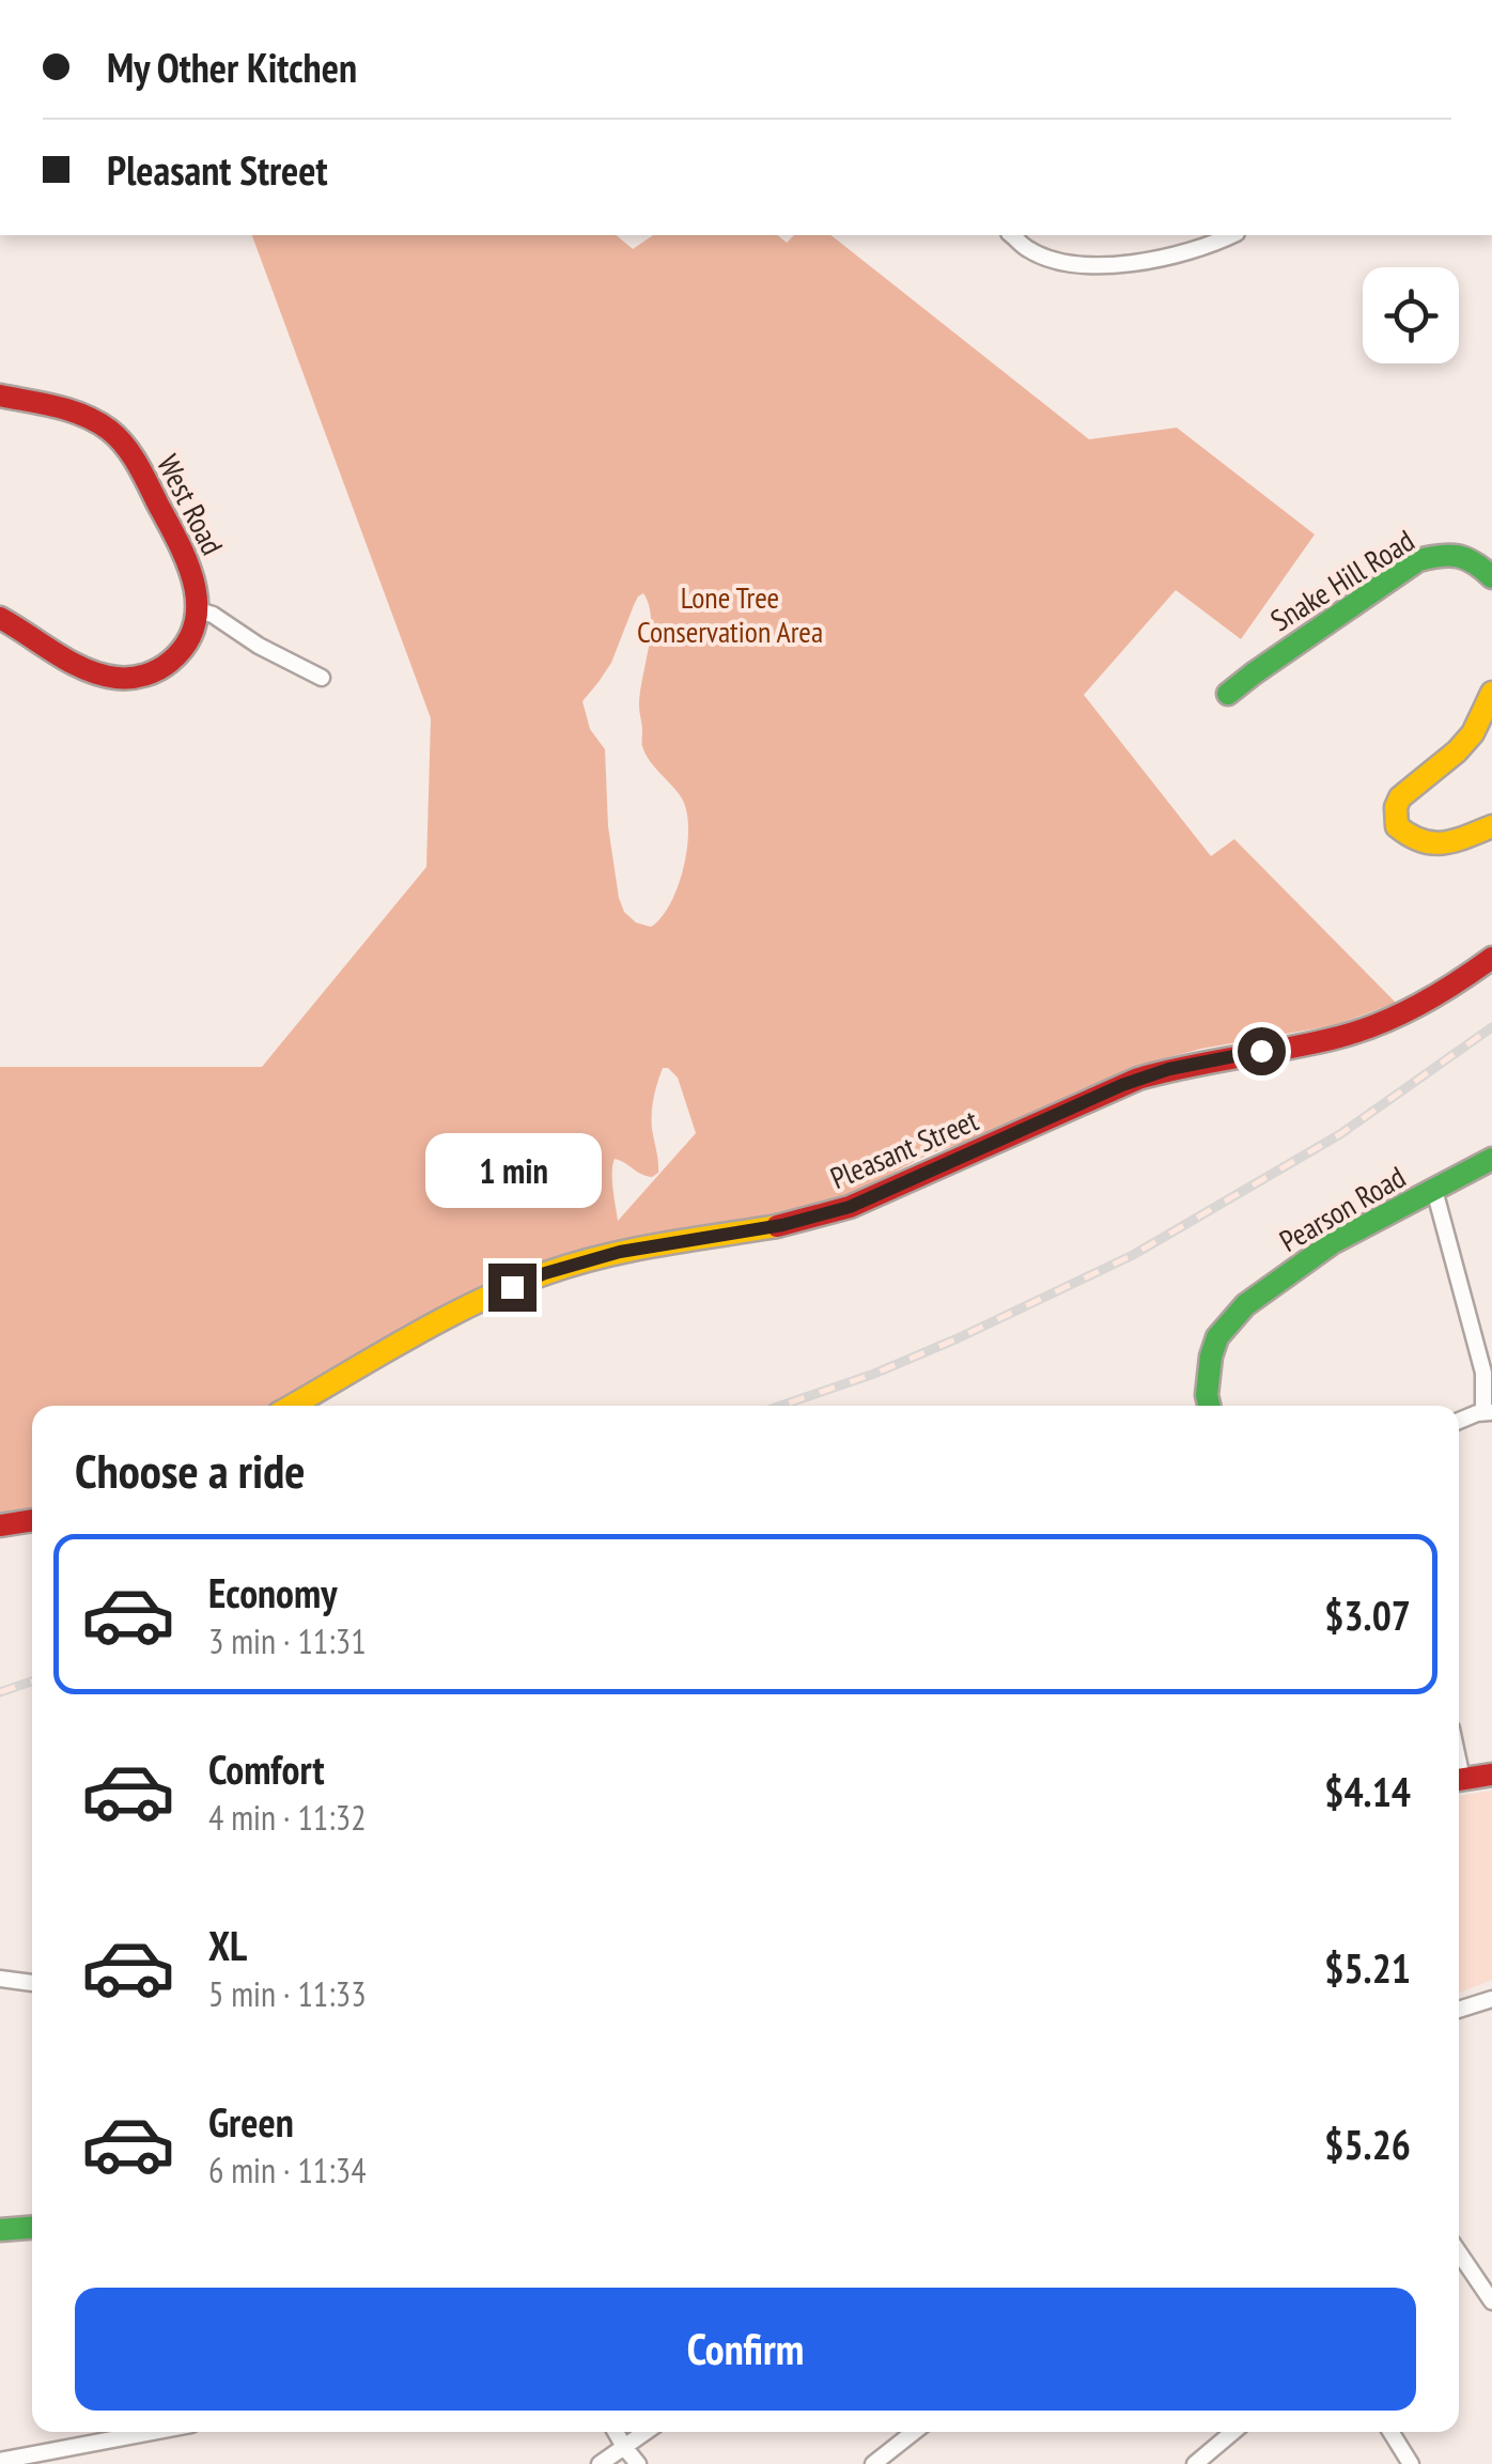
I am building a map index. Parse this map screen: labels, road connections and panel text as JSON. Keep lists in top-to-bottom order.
{
  "streets": {
    "street": [
      "West Road",
      "Snake Hill Road",
      "Pleasant Street",
      "Pearson Road"
    ]
  },
  "parks": ["Lone Tree Conservation Area"],
  "page": {
    "banner": ["My Other Kitchen", "Pleasant Street"],
    "bubble": "1 min",
    "heading": "Choose a ride",
    "list": [
      {
        "name": "Economy",
        "note": "3 min · 11:31",
        "value": "$3.07"
      },
      {
        "name": "Comfort",
        "note": "4 min · 11:32",
        "value": "$4.14"
      },
      {
        "name": "XL",
        "note": "5 min · 11:33",
        "value": "$5.21"
      },
      {
        "name": "Green",
        "note": "6 min · 11:34",
        "value": "$5.26"
      }
    ],
    "buttons": "Confirm"
  }
}
